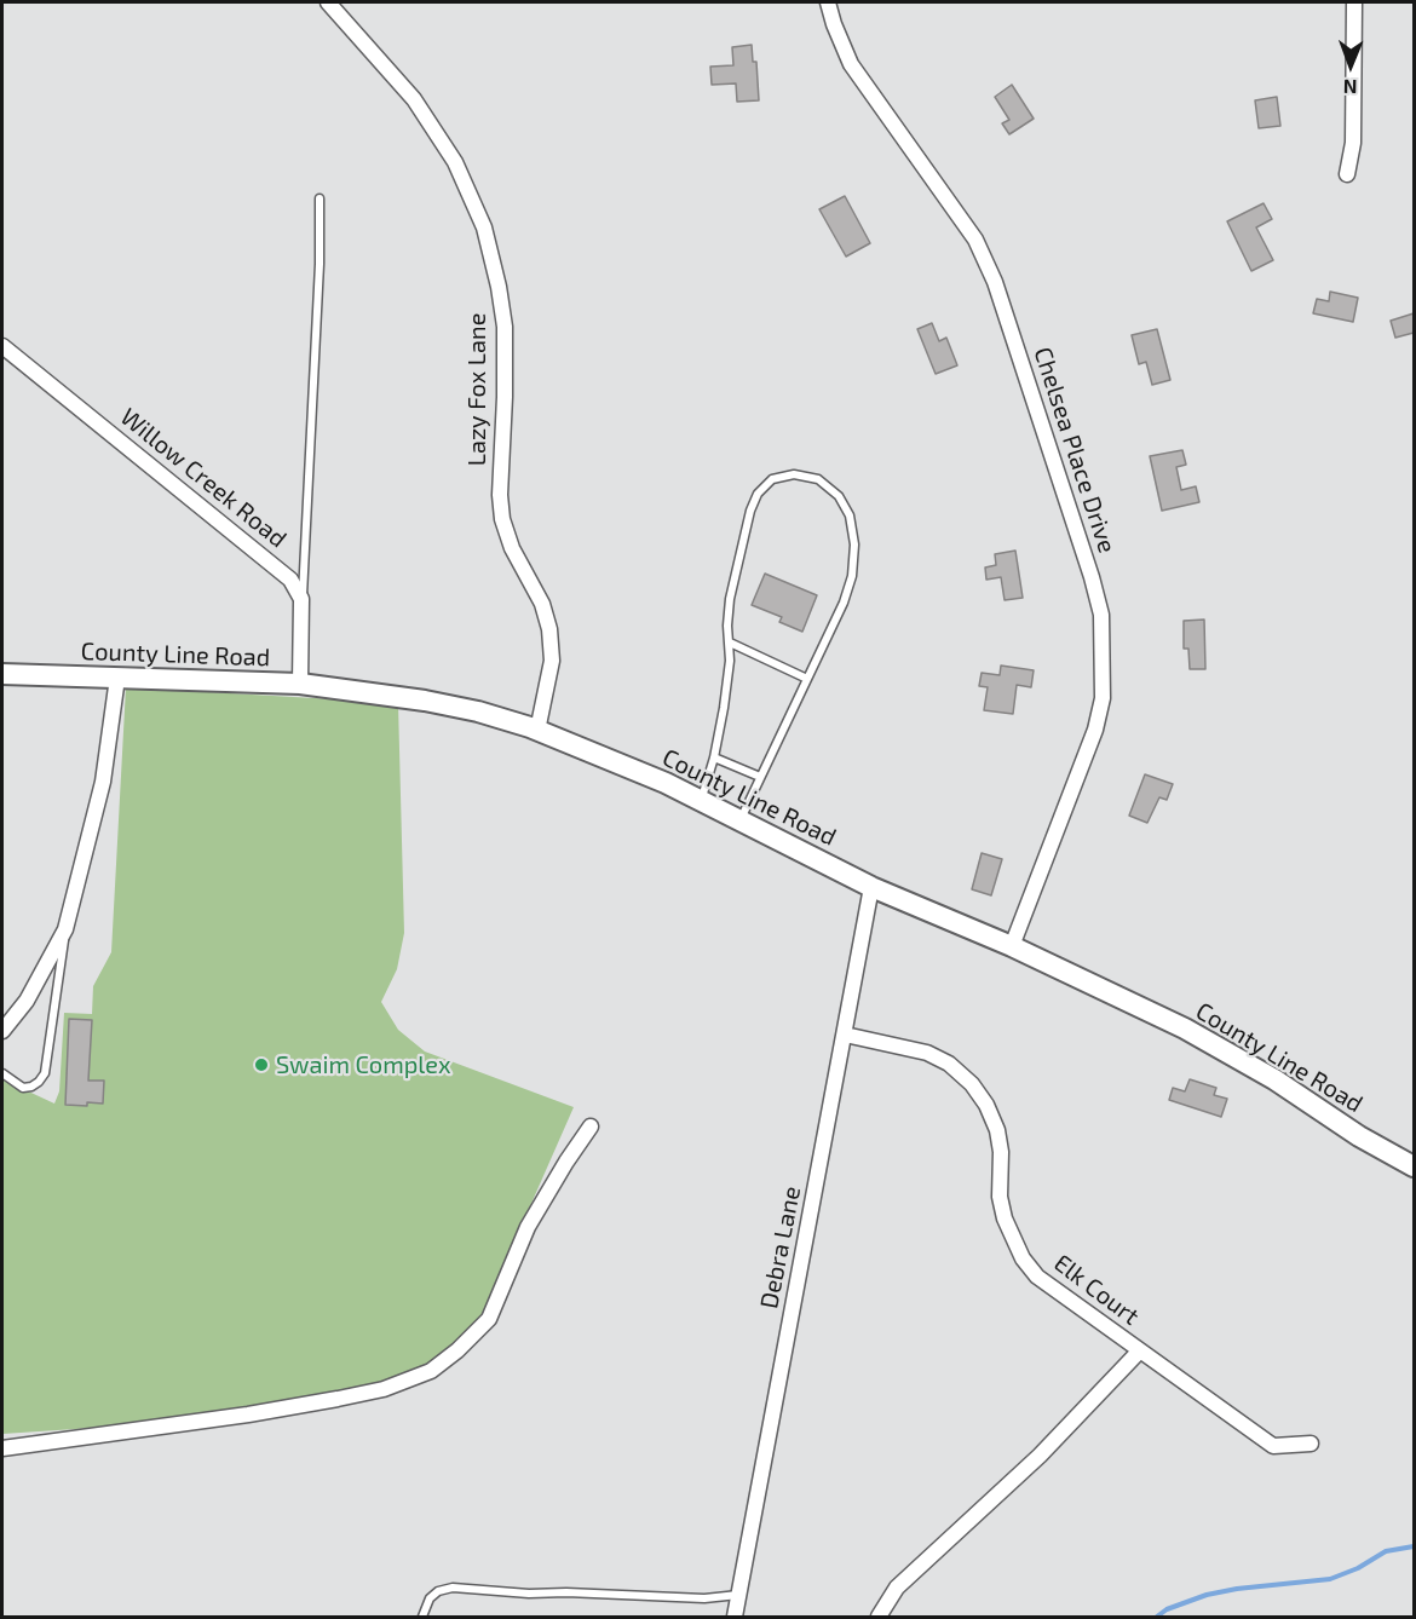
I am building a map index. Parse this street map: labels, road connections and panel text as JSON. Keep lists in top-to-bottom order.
{
  "streets": {
    "street": [
      "Lazy Fox Lane",
      "Chelsea Place Drive",
      "Willow Creek Road",
      "County Line Road",
      "Debra Lane",
      "Elk Court"
    ]
  },
  "crossings": [
    ["Lazy Fox Lane", "County Line Road"],
    ["Chelsea Place Drive", "County Line Road"],
    ["County Line Road", "Debra Lane"],
    ["Debra Lane", "Elk Court"]
  ],
  "places": ["Swaim Complex"],
  "north": "bottom"
}
